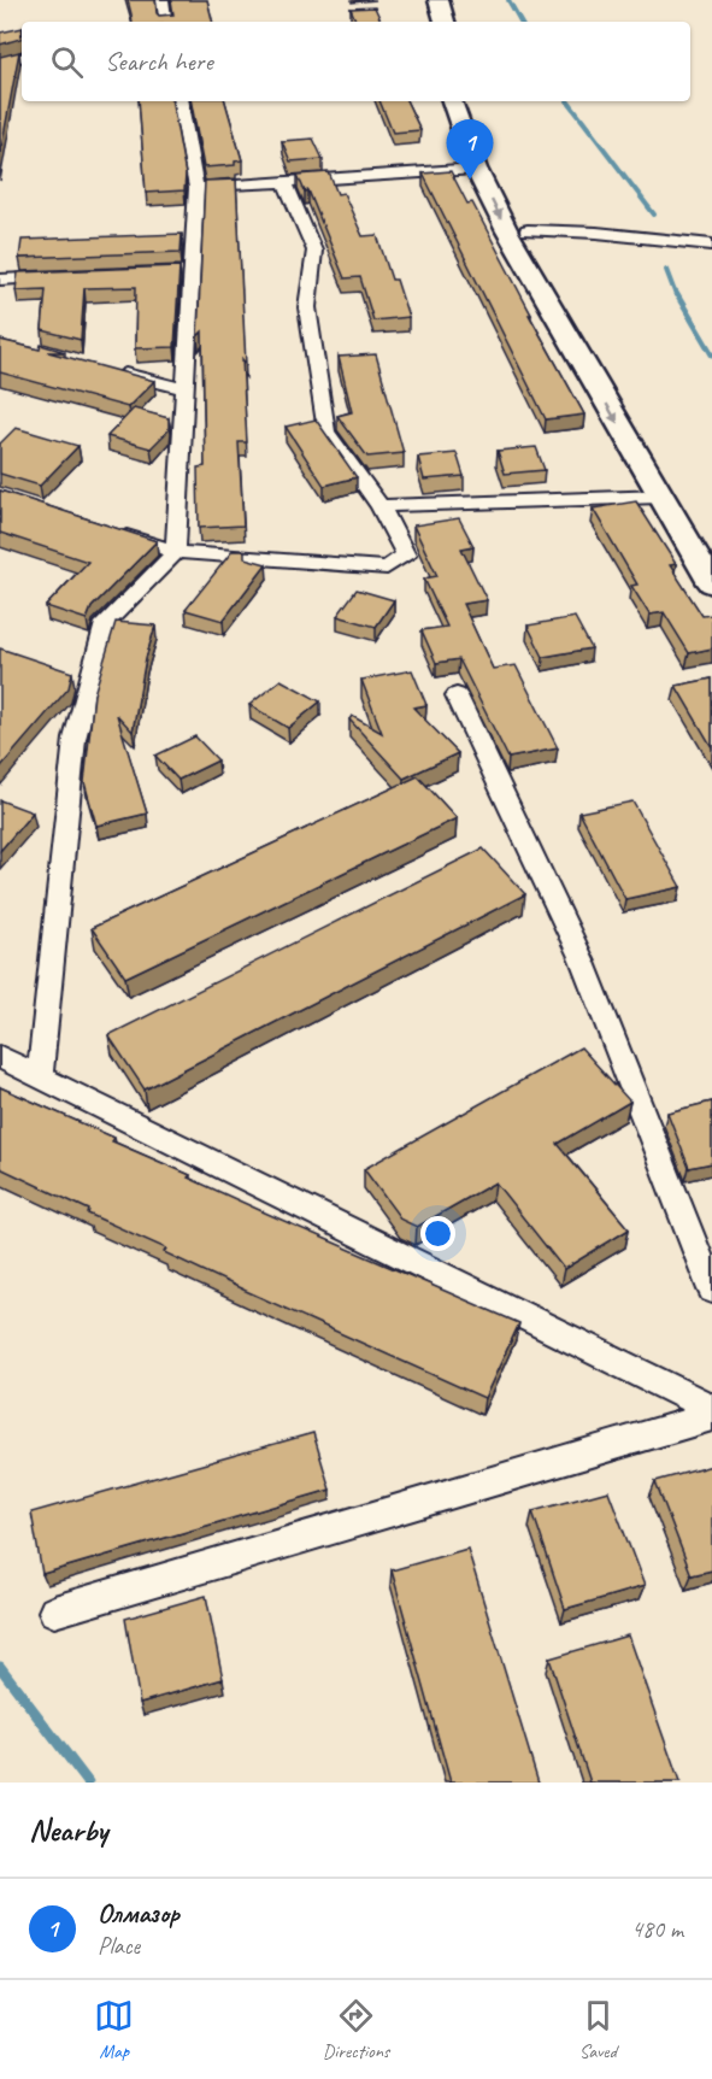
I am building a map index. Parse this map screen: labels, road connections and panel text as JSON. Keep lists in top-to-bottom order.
{
  "page": {
    "search": "Search here",
    "pins": "1",
    "heading": "Nearby",
    "list": [
      {
        "mark": "1",
        "name": "Олмазор",
        "note": "Place",
        "value": "480 m"
      }
    ],
    "nav": ["Map", "Directions", "Saved"]
  }
}
